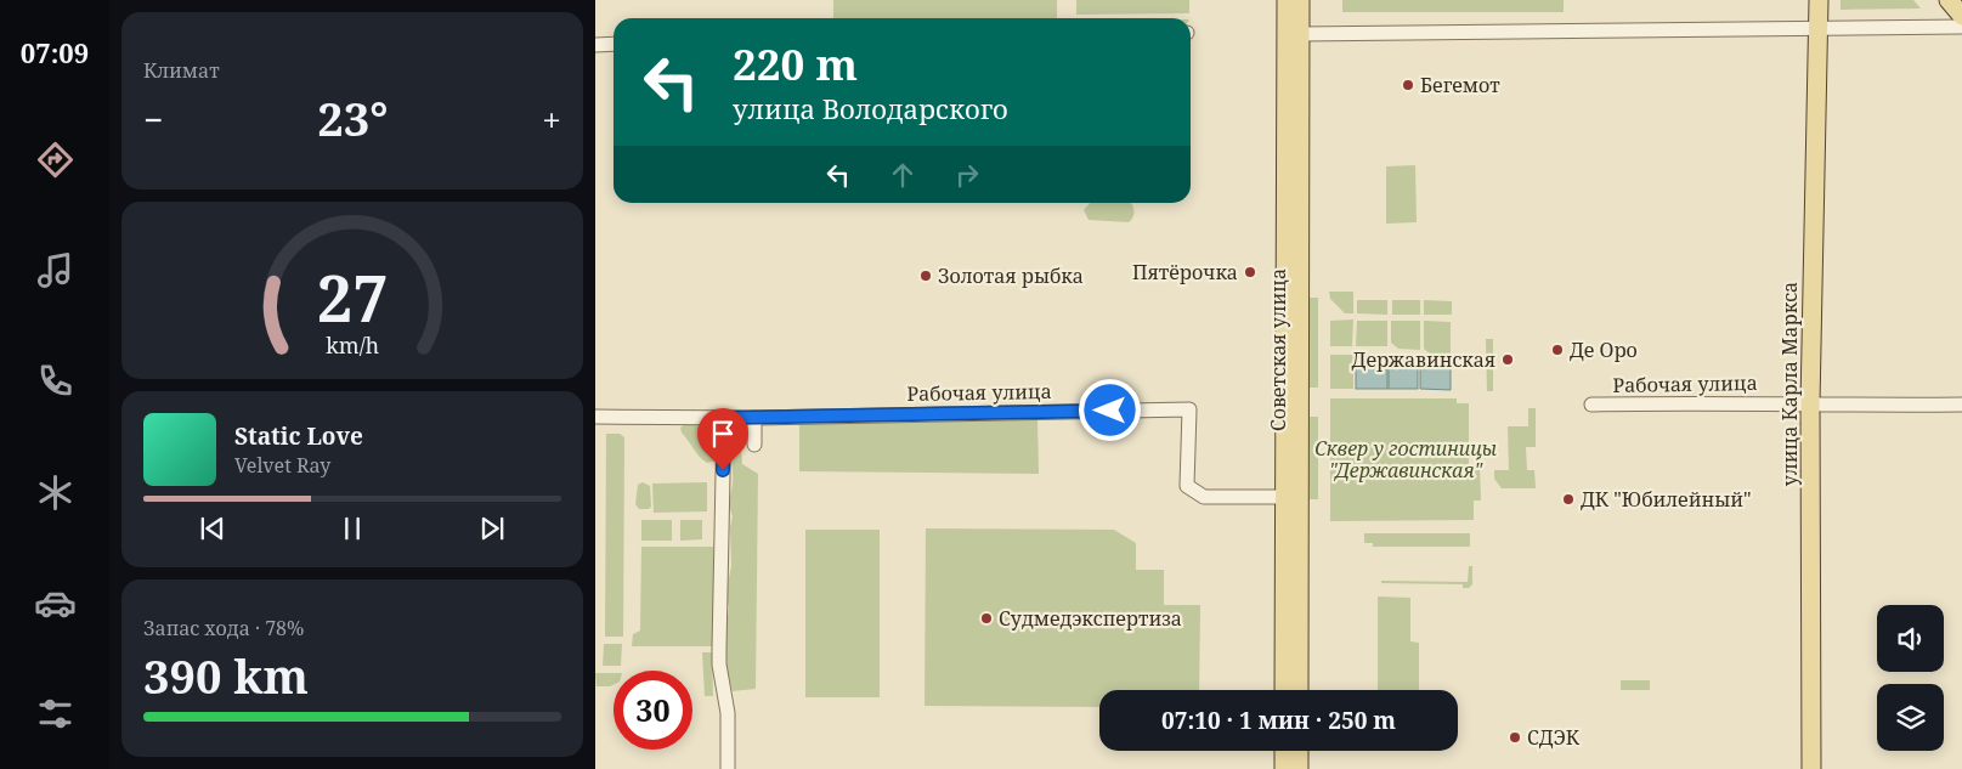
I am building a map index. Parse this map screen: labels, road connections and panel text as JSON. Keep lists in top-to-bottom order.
{
  "streets": {
    "main road": ["Советская улица", "улица Карла Маркса"],
    "street": ["Рабочая улица"]
  },
  "crossings": [
    ["Рабочая улица", "улица Карла Маркса"]
  ],
  "parks": ["Сквер у гостиницы \"Державинская\""],
  "places": [
    "Бегемот",
    "Пятёрочка",
    "Золотая рыбка",
    "Де Оро",
    "Державинская",
    "ДК \"Юбилейный\"",
    "Судмедэкспертиза",
    "СДЭК"
  ],
  "page": {
    "tabs": "07:09",
    "tile": [
      "Климат",
      ["Запас хода · 78%", "390 km"]
    ],
    "turn": ["220 m", "улица Володарского"],
    "heat": ["−", "23°", "+"],
    "song": ["Static Love", "Velvet Ray"],
    "limit": "30",
    "trip": "07:10 · 1 мин · 250 m",
    "gauge": ["27", "km/h"]
  }
}
